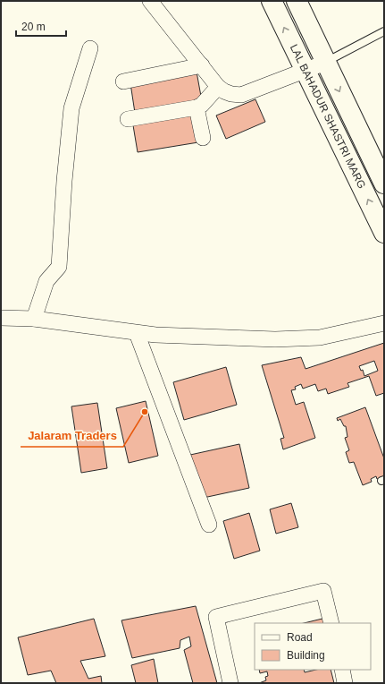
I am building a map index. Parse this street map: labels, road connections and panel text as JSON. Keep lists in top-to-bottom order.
{
  "streets": {
    "main road": ["LAL BAHADUR SHASTRI MARG"]
  },
  "places": ["Jalaram Traders"],
  "legend": ["Road", "Building"],
  "scale_bar": "20 m"
}
